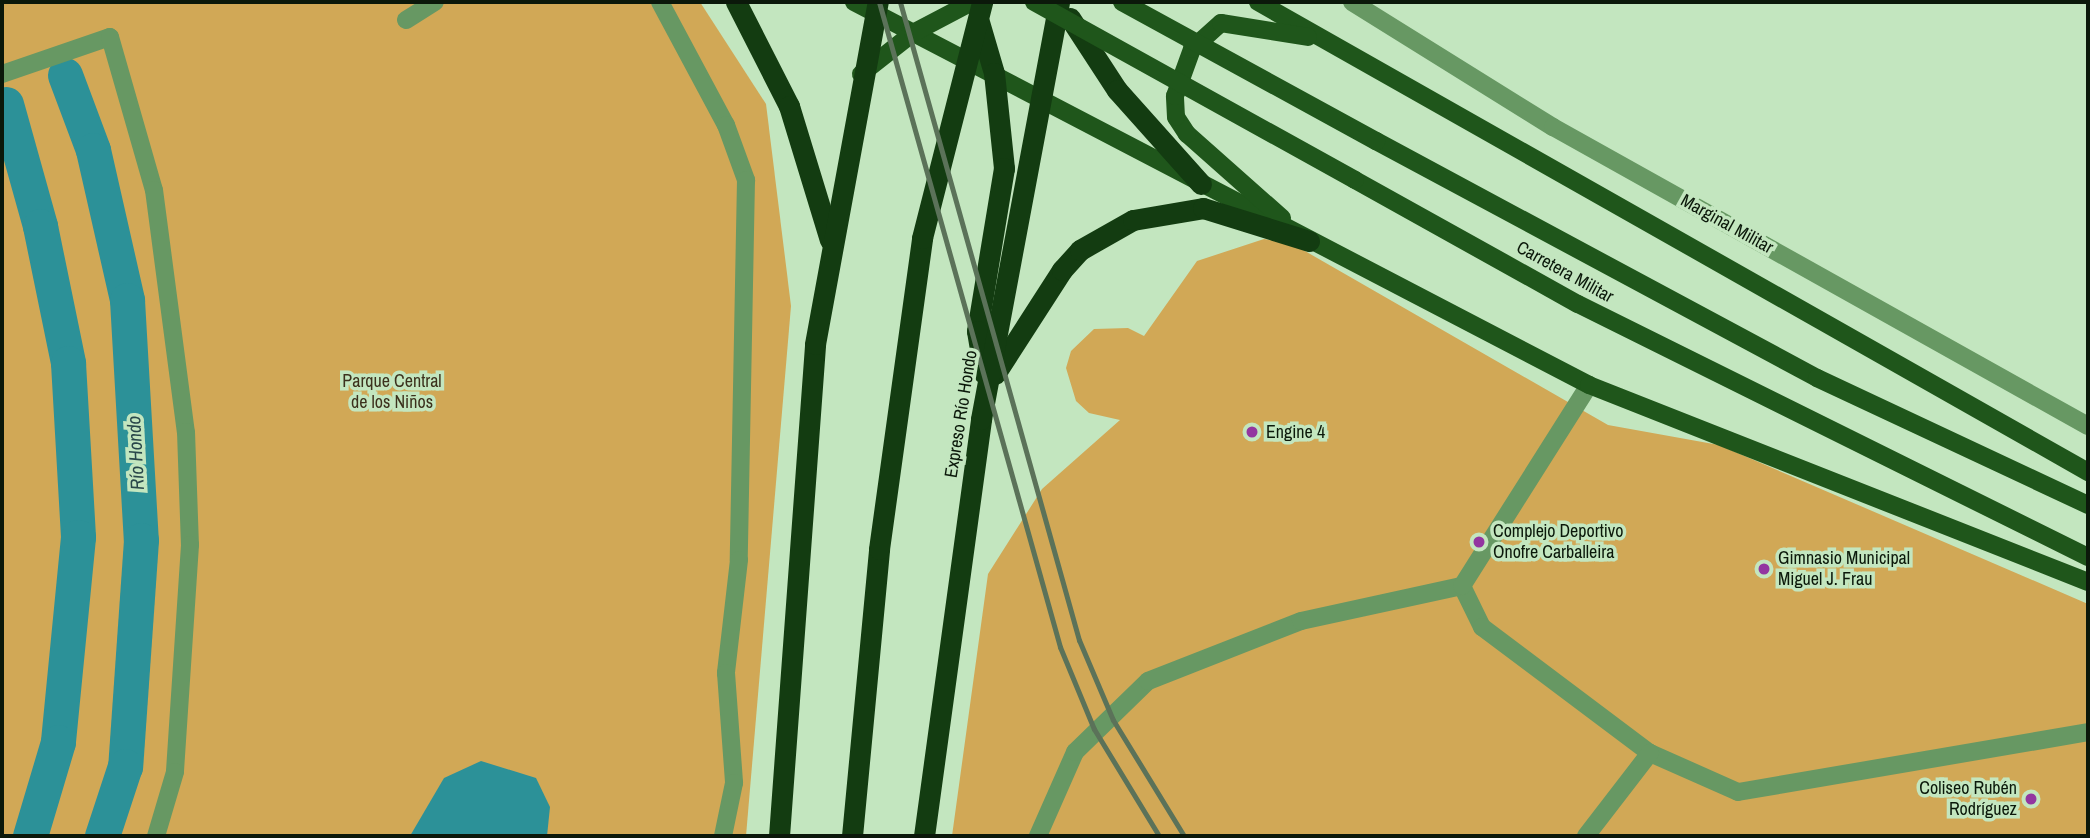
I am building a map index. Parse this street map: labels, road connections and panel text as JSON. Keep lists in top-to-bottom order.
{
  "streets": {
    "highway": ["Expreso Río Hondo"],
    "main road": ["Carretera Militar"],
    "street": ["Marginal Militar"]
  },
  "water": ["Río Hondo"],
  "parks": ["Parque Central de los Niños"],
  "places": [
    "Engine 4",
    "Complejo Deportivo Onofre Carballeira",
    "Gimnasio Municipal Miguel J. Frau",
    "Coliseo Rubén Rodríguez"
  ]
}
